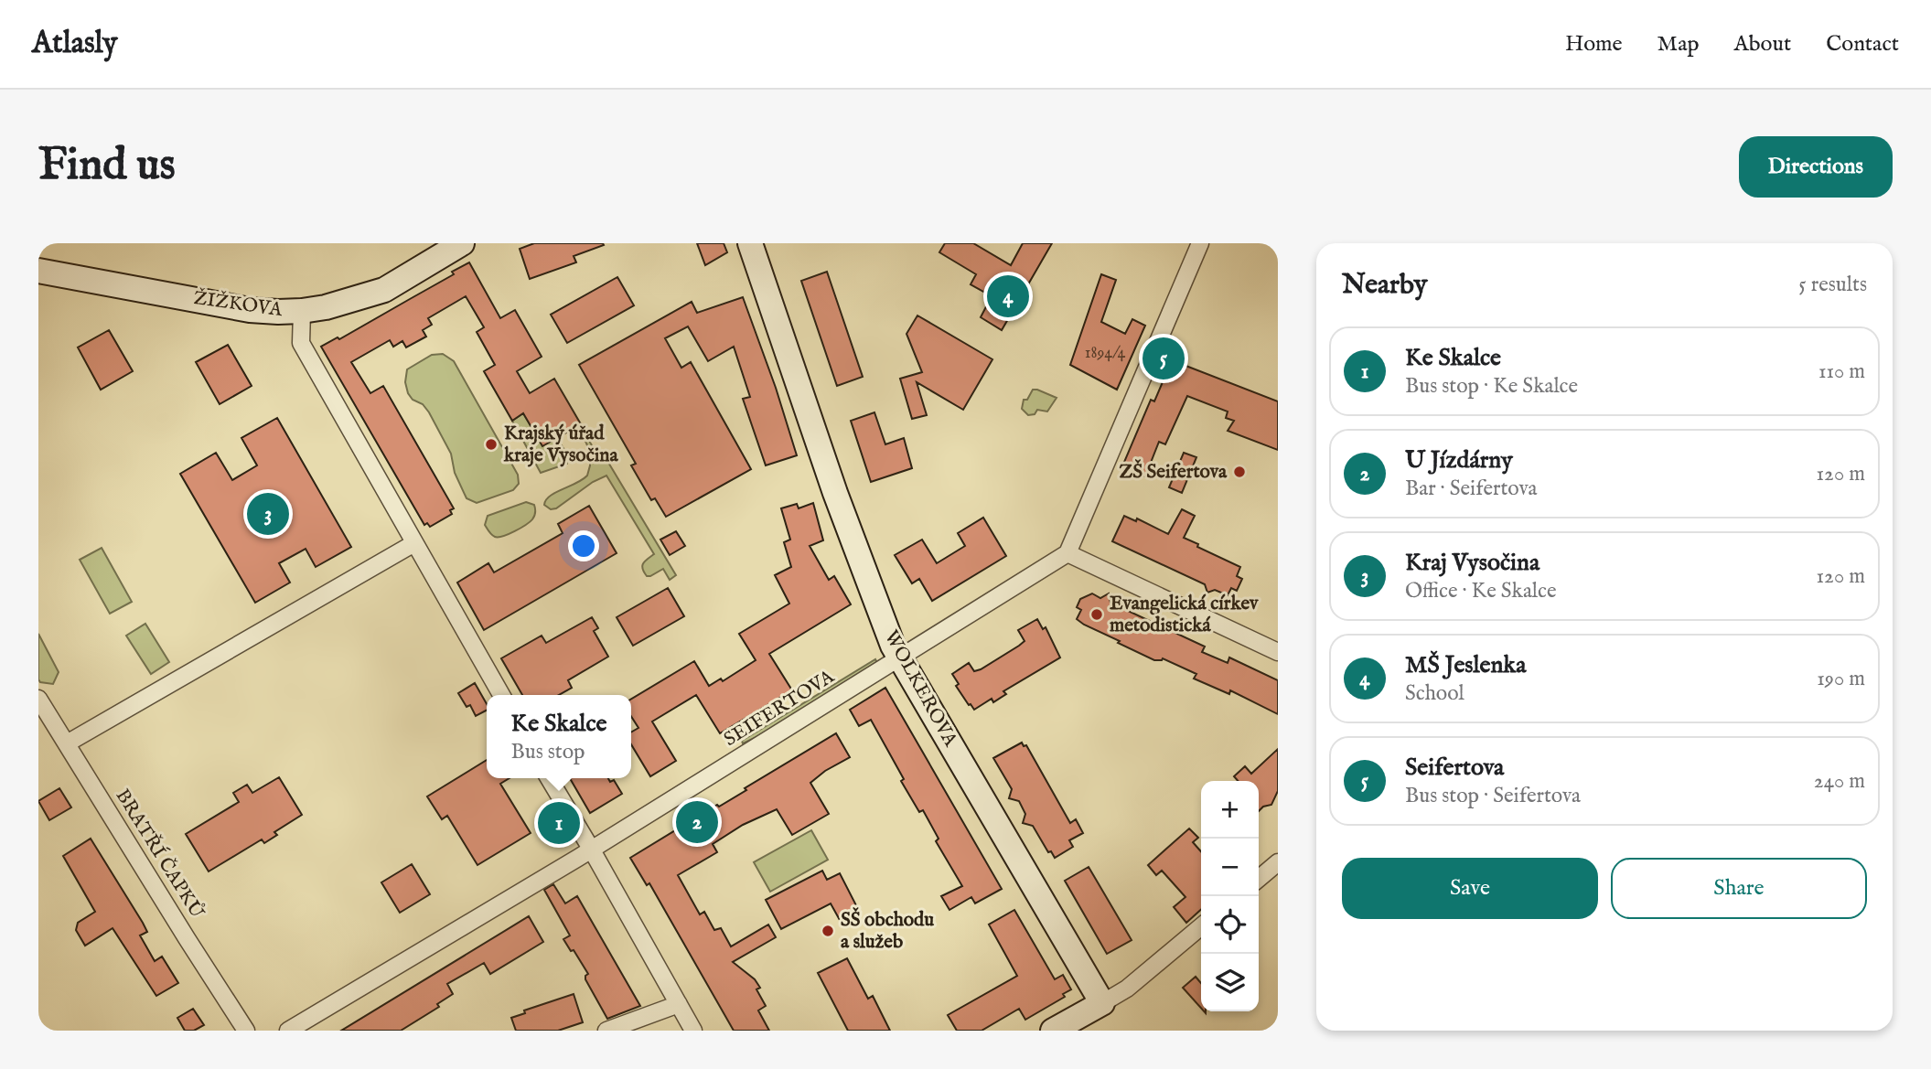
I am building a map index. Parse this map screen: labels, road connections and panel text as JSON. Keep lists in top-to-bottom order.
{
  "streets": {
    "street": [
      "ŽIŽKOVA",
      "WOLKEROVA",
      "SEIFERTOVA",
      "BRATŘÍ ČAPKŮ"
    ]
  },
  "crossings": [
    ["WOLKEROVA", "SEIFERTOVA"]
  ],
  "places": [
    "Krajský úřad kraje Vysočina",
    "ZŠ Seifertova",
    "Evangelická církev metodistická",
    "SŠ obchodu a služeb"
  ],
  "house_numbers": ["1894/4"],
  "page": {
    "header": "Atlasly",
    "nav": [
      "Home",
      "Map",
      "About",
      "Contact"
    ],
    "buttons": [
      "Directions",
      ["Save", "Share"]
    ],
    "title": "Find us",
    "heading": ["Nearby", "5 results"],
    "pins": [
      "4",
      "5",
      "3",
      "2",
      "1"
    ],
    "list": [
      {
        "mark": "1",
        "name": "Ke Skalce",
        "note": "Bus stop · Ke Skalce",
        "value": "110 m"
      },
      {
        "mark": "2",
        "name": "U Jízdárny",
        "note": "Bar · Seifertova",
        "value": "120 m"
      },
      {
        "mark": "3",
        "name": "Kraj Vysočina",
        "note": "Office · Ke Skalce",
        "value": "120 m"
      },
      {
        "mark": "4",
        "name": "MŠ Jeslenka",
        "note": "School",
        "value": "190 m"
      },
      {
        "mark": "5",
        "name": "Seifertova",
        "note": "Bus stop · Seifertova",
        "value": "240 m"
      }
    ],
    "popup": ["Ke Skalce", "Bus stop"],
    "map_buttons": ["+", "−"]
  }
}
